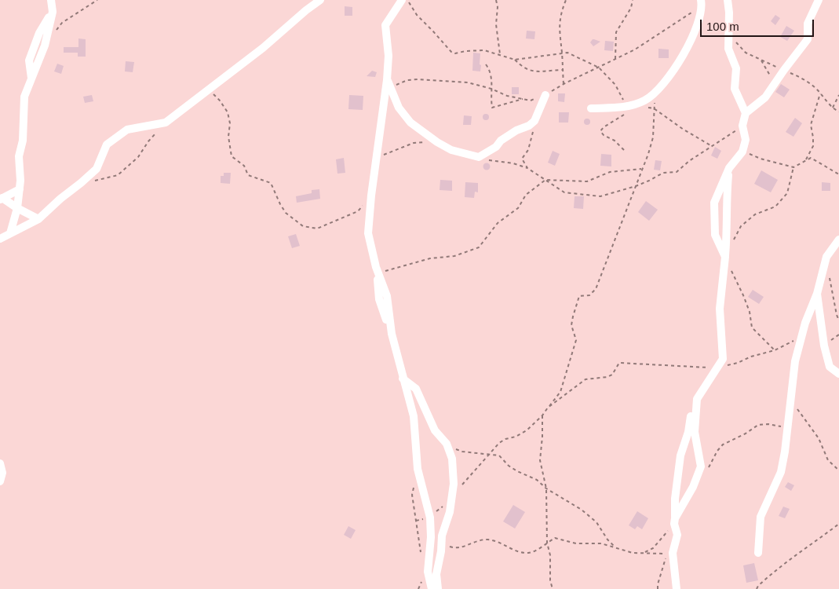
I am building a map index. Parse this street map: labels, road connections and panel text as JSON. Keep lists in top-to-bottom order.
{
  "scale_bar": "100 m"
}
